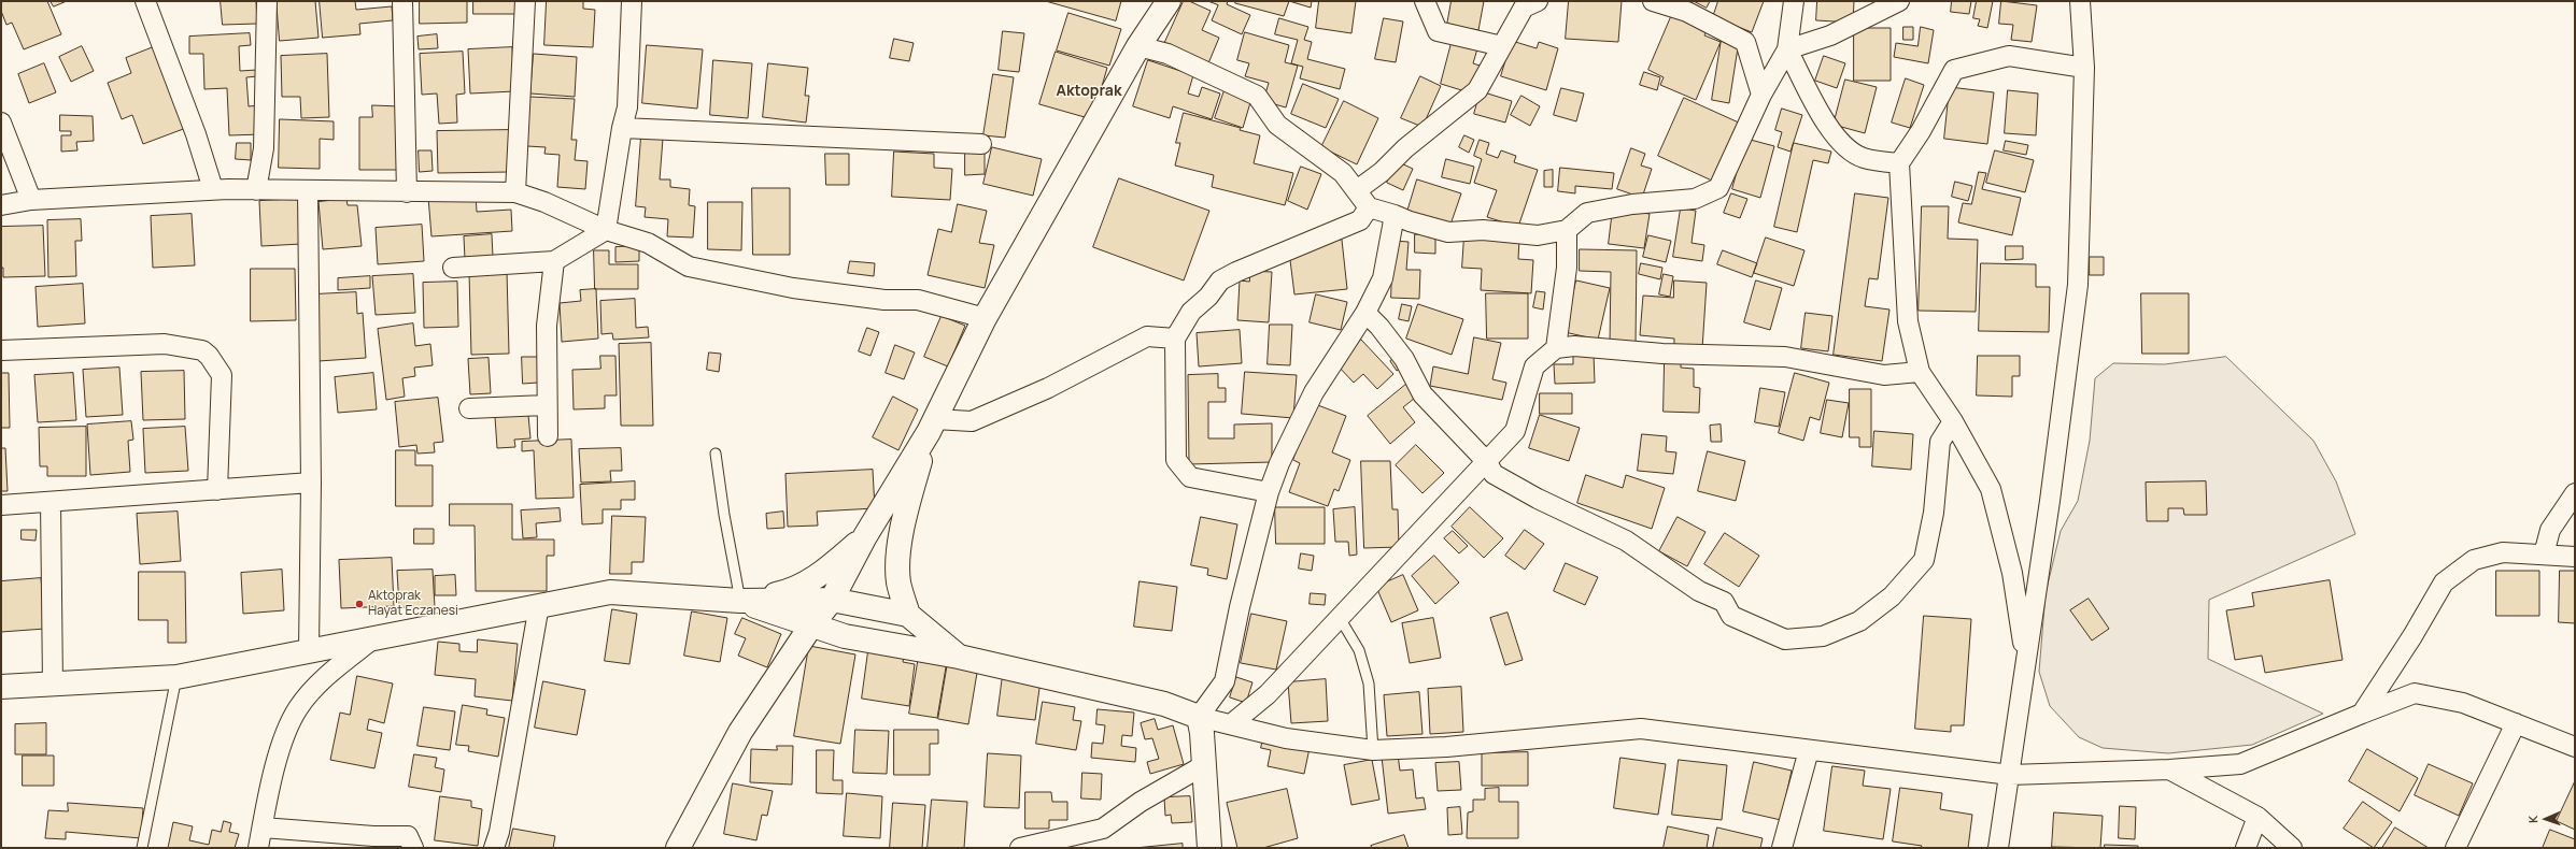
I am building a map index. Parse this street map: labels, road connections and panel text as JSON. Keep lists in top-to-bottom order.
{
  "districts": ["Aktoprak"],
  "places": ["Aktoprak Hayat Eczanesi"],
  "north": "left"
}
